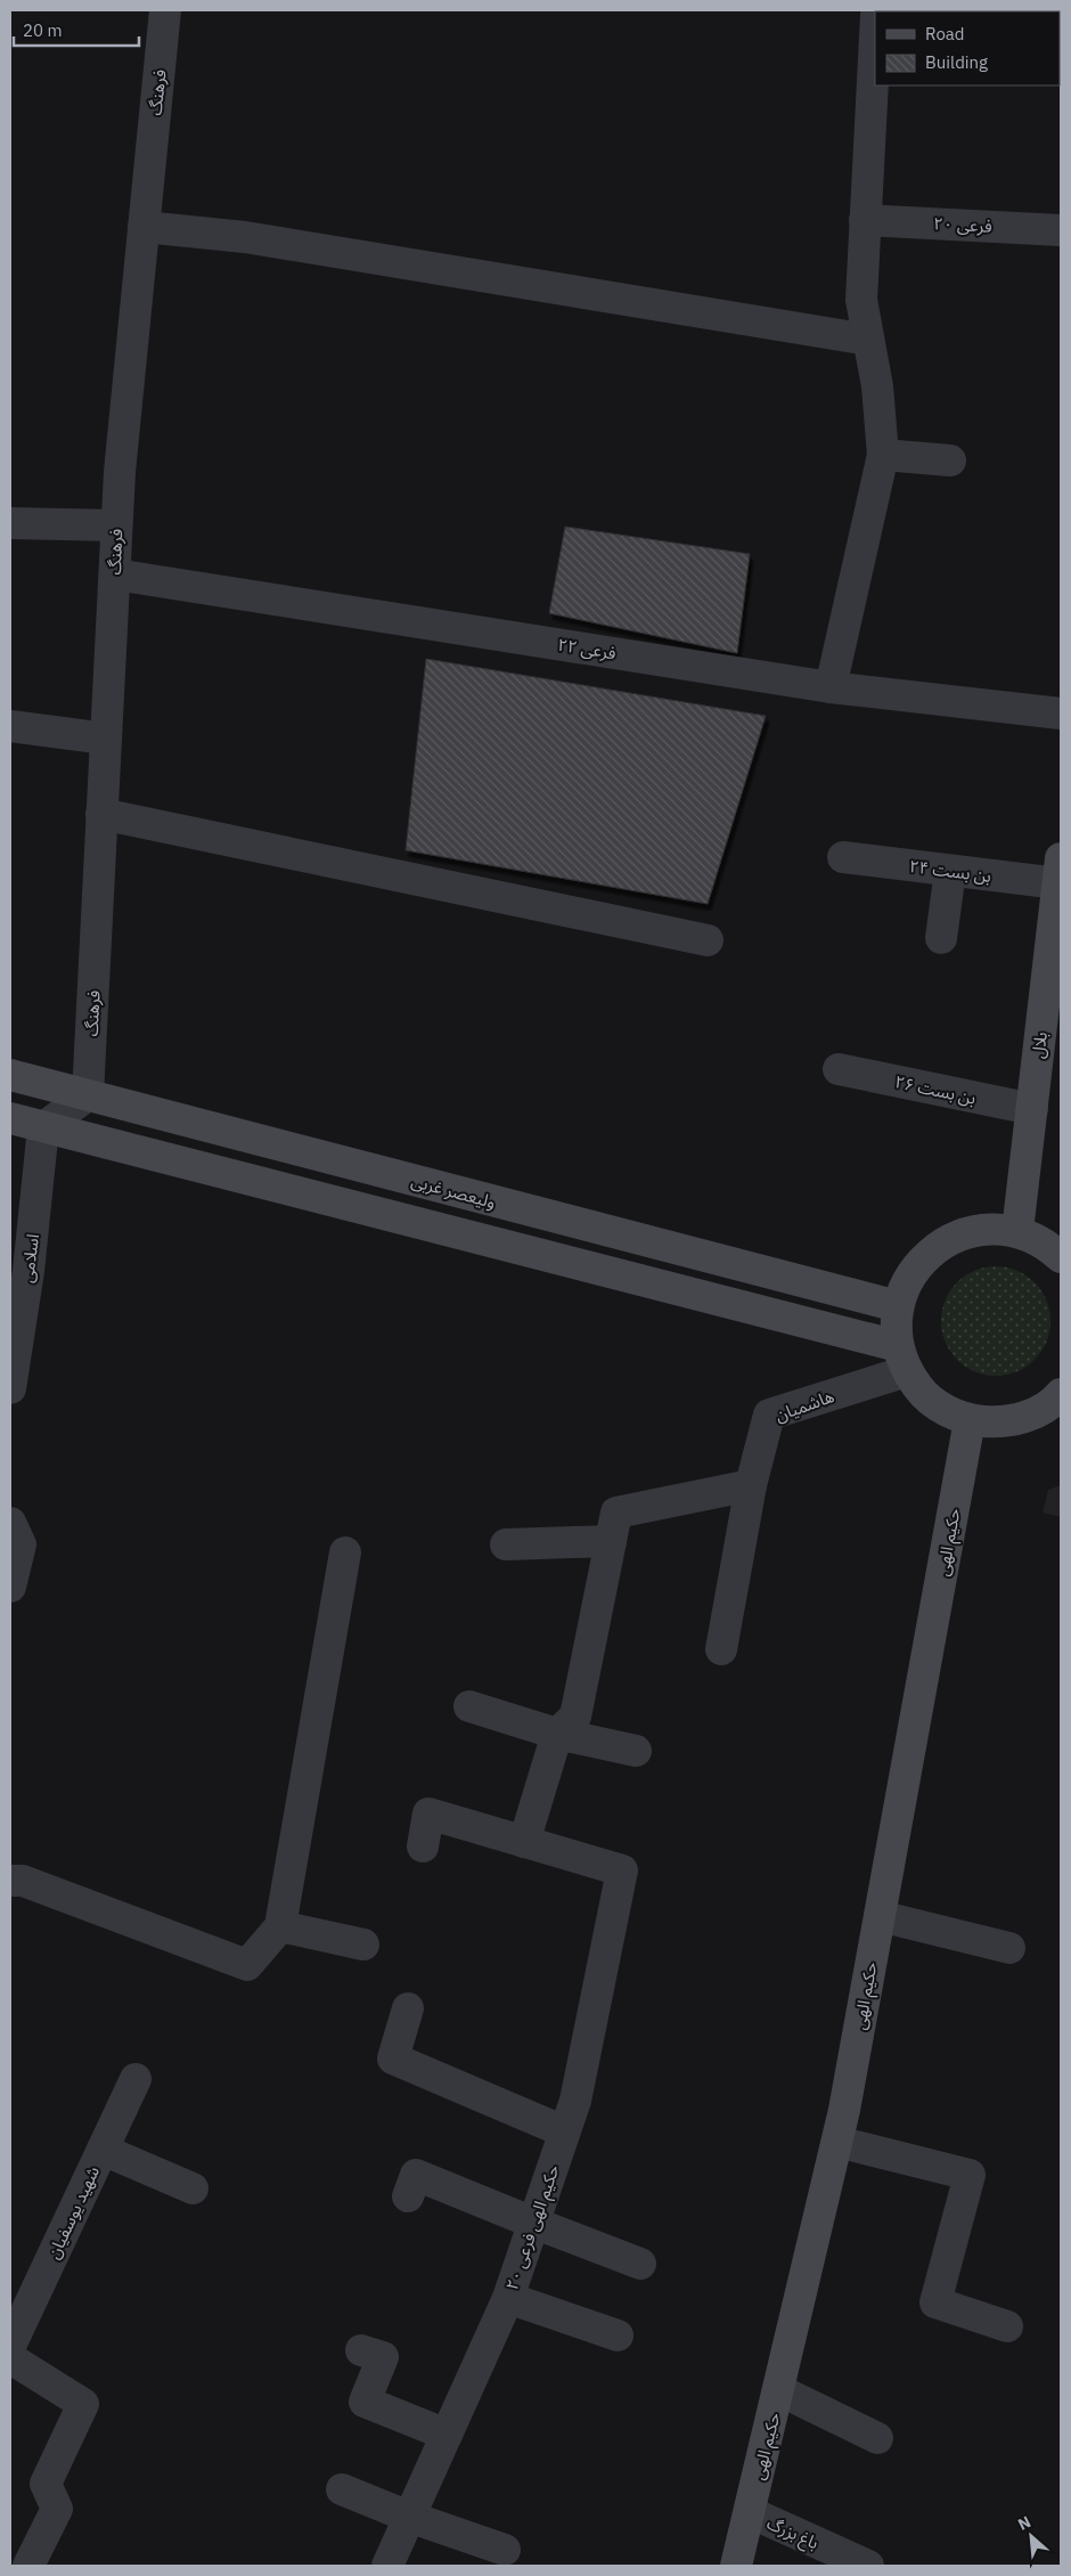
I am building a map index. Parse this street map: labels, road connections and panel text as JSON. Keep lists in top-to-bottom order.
{
  "streets": {
    "main road": ["بلال", "ولیعصر غربی", "حکیم الهی"],
    "street": [
      "فرهنگ",
      "فرعی ۲۰",
      "فرعی ۲۲",
      "بن بست ۲۴",
      "بن بست ۲۶",
      "اسلامی",
      "هاشمیان",
      "شهید یوسفیان",
      "حکیم الهی فرعی ۲۰",
      "باغ بزرگ"
    ]
  },
  "crossings": [
    ["فرهنگ", "فرعی ۲۲"],
    ["فرهنگ", "ولیعصر غربی"],
    ["بن بست ۲۴", "بلال"],
    ["بلال", "بن بست ۲۶"],
    ["حکیم الهی", "باغ بزرگ"]
  ],
  "legend": ["Road", "Building"],
  "scale_bar": "20 m",
  "north": "top left"
}
